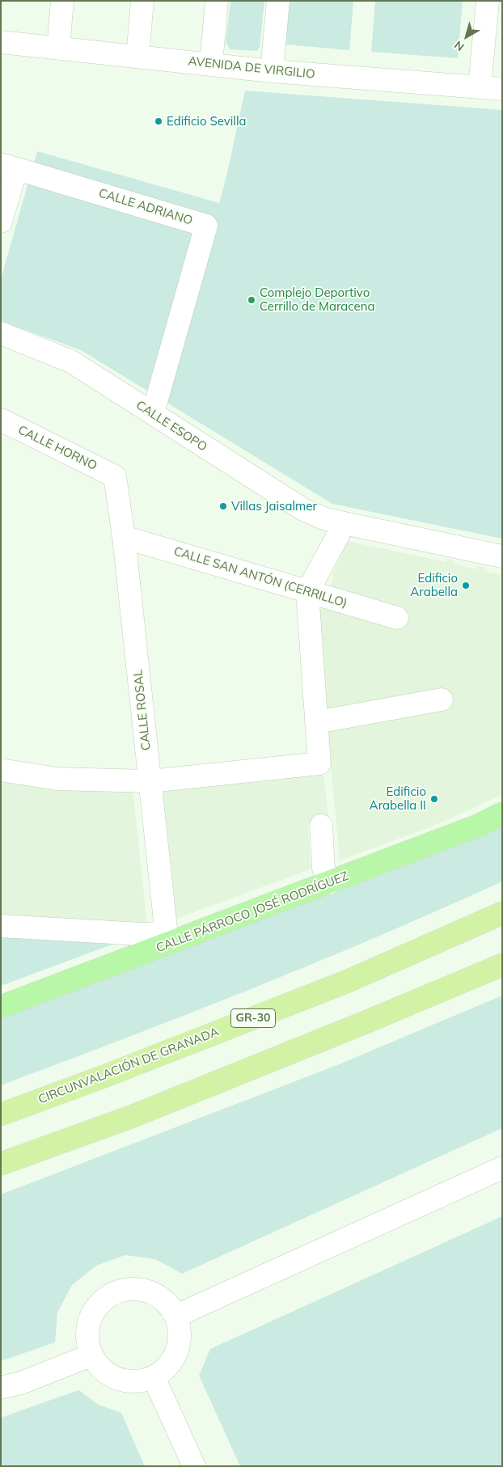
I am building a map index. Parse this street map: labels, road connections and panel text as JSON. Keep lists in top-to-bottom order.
{
  "streets": {
    "highway": ["GR-30", "CIRCUNVALACIÓN DE GRANADA"],
    "main road": ["CALLE PÁRROCO JOSÉ RODRÍGUEZ"],
    "street": [
      "AVENIDA DE VIRGILIO",
      "CALLE ADRIANO",
      "CALLE ESOPO",
      "CALLE HORNO",
      "CALLE SAN ANTÓN (CERRILLO)",
      "CALLE ROSAL"
    ]
  },
  "crossings": [
    ["CALLE HORNO", "CALLE ROSAL"],
    ["CALLE SAN ANTÓN (CERRILLO)", "CALLE ROSAL"],
    ["CALLE ROSAL", "CALLE PÁRROCO JOSÉ RODRÍGUEZ"]
  ],
  "places": [
    "Edificio Sevilla",
    "Complejo Deportivo Cerrillo de Maracena",
    "Villas Jaisalmer",
    "Edificio Arabella",
    "Edificio Arabella II"
  ],
  "north": "bottom left"
}
